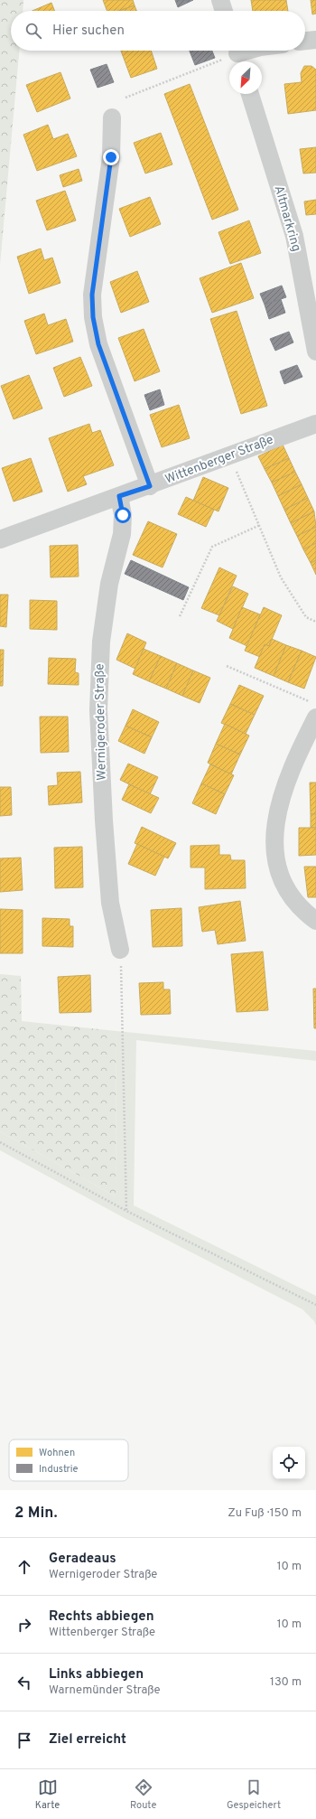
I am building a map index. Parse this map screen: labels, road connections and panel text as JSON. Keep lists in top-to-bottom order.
{
  "streets": {
    "street": ["Altmarkring", "Wittenberger Straße", "Wernigeroder Straße"]
  },
  "crossings": [
    ["Wittenberger Straße", "Wernigeroder Straße"]
  ],
  "legend": ["Wohnen", "Industrie"],
  "north": "bottom left",
  "page": {
    "search": "Hier suchen",
    "heading": ["2 Min.", "Zu Fuß · 150 m"],
    "list": [
      ["Geradeaus", "Wernigeroder Straße", "10 m"],
      ["Rechts abbiegen", "Wittenberger Straße", "10 m"],
      ["Links abbiegen", "Warnemünder Straße", "130 m"],
      "Ziel erreicht"
    ],
    "nav": ["Karte", "Route", "Gespeichert"]
  }
}
